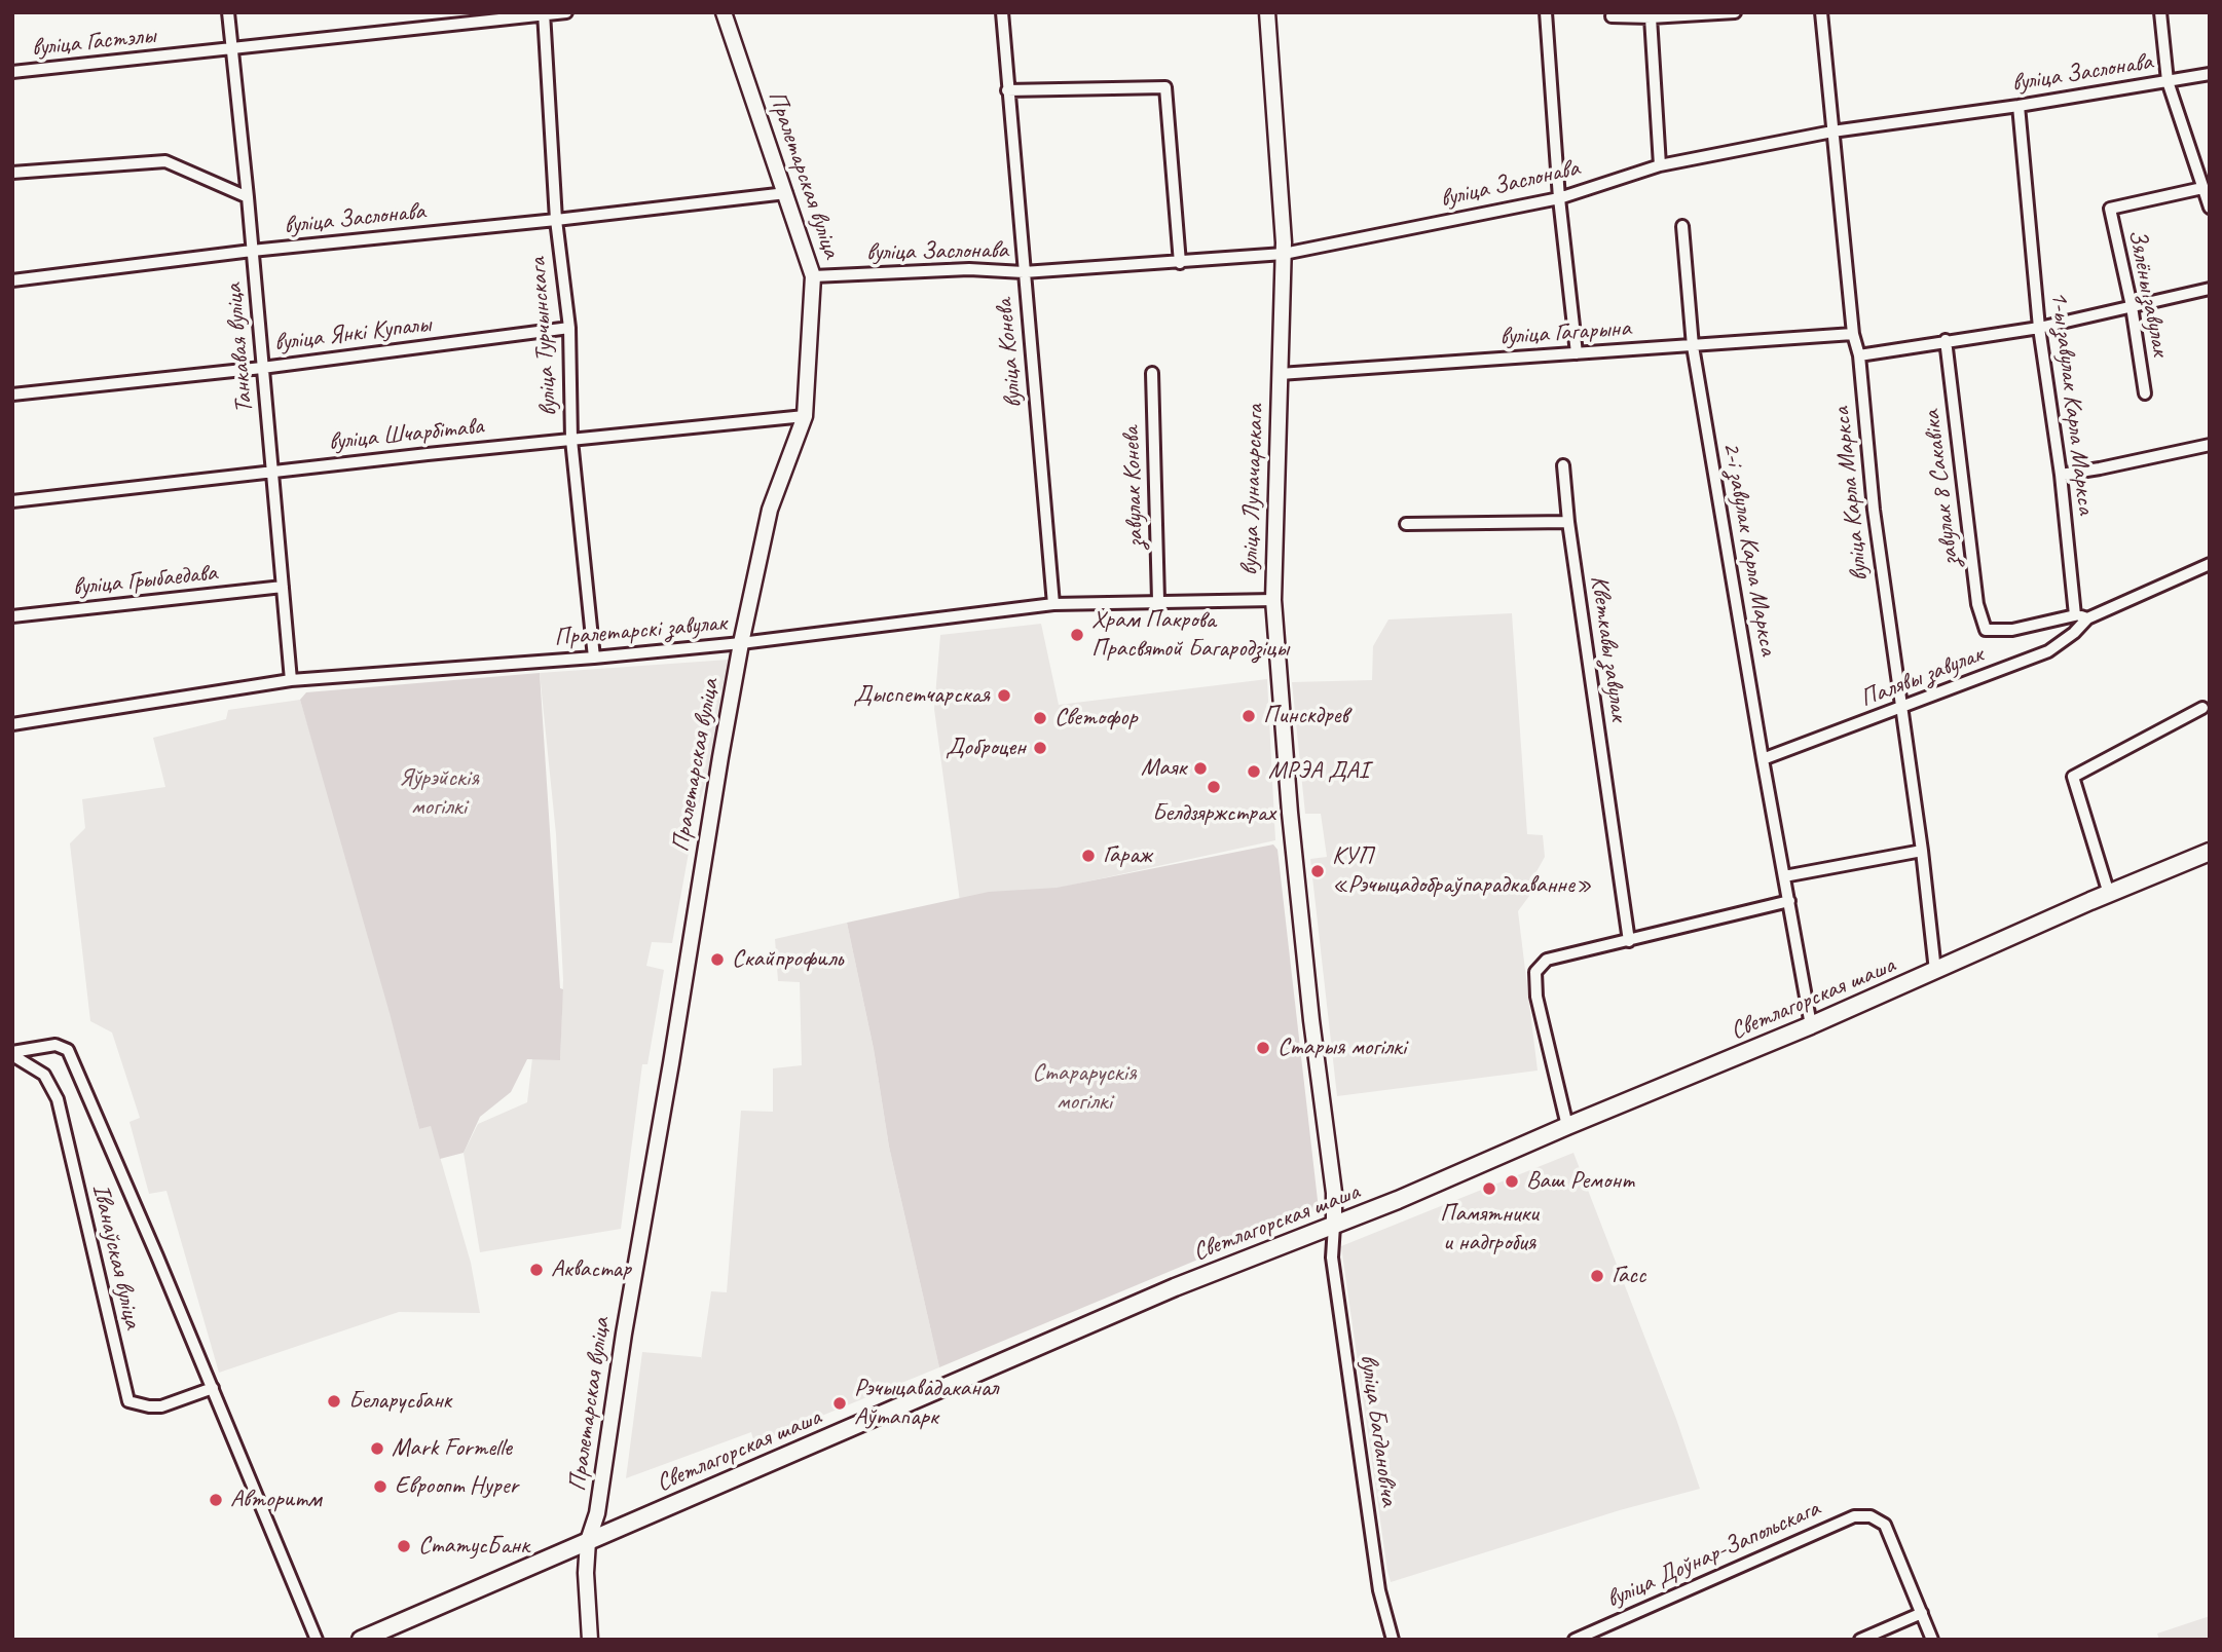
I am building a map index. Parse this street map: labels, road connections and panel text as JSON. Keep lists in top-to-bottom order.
{
  "streets": {
    "main road": ["Светлагорская шаша"],
    "street": [
      "вуліца Гастэлы",
      "вуліца Заслонава",
      "Пралетарская вуліца",
      "Зялёны завулак",
      "вуліца Гагарына",
      "вуліца Янкі Купалы",
      "вуліца Турчынскага",
      "Танкавая вуліца",
      "вуліца Конева",
      "1-ы завулак Карла Маркса",
      "вуліца Шчарбітава",
      "завулак Конева",
      "завулак 8 Сакавіка",
      "вуліца Луначарскага",
      "вуліца Карла Маркса",
      "2-і завулак Карла Маркса",
      "вуліца Грыбаедава",
      "Пралетарскі завулак",
      "Кветкавы завулак",
      "Палявы завулак",
      "Іванаўская вуліца",
      "вуліца Багдановіча",
      "вуліца Доўнар-Запольскага"
    ]
  },
  "crossings": [
    ["вуліца Гастэлы", "вуліца Турчынскага"],
    ["вуліца Гастэлы", "Танкавая вуліца"],
    ["вуліца Заслонава", "Пралетарская вуліца"],
    ["вуліца Заслонава", "вуліца Турчынскага"],
    ["вуліца Заслонава", "Танкавая вуліца"],
    ["вуліца Заслонава", "вуліца Конева"],
    ["вуліца Заслонава", "1-ы завулак Карла Маркса"],
    ["вуліца Заслонава", "вуліца Луначарскага"],
    ["вуліца Заслонава", "вуліца Карла Маркса"],
    ["Пралетарская вуліца", "вуліца Шчарбітава"],
    ["Пралетарская вуліца", "Пралетарскі завулак"],
    ["Пралетарская вуліца", "Светлагорская шаша"],
    ["вуліца Гагарына", "вуліца Луначарскага"],
    ["вуліца Гагарына", "вуліца Карла Маркса"],
    ["вуліца Гагарына", "2-і завулак Карла Маркса"],
    ["вуліца Янкі Купалы", "вуліца Турчынскага"],
    ["вуліца Янкі Купалы", "Танкавая вуліца"],
    ["вуліца Турчынскага", "вуліца Шчарбітава"],
    ["вуліца Турчынскага", "Пралетарскі завулак"],
    ["Танкавая вуліца", "вуліца Шчарбітава"],
    ["Танкавая вуліца", "вуліца Грыбаедава"],
    ["Танкавая вуліца", "Пралетарскі завулак"],
    ["вуліца Конева", "Пралетарскі завулак"],
    ["1-ы завулак Карла Маркса", "завулак 8 Сакавіка"],
    ["завулак Конева", "Пралетарскі завулак"],
    ["вуліца Луначарскага", "Пралетарскі завулак"],
    ["вуліца Луначарскага", "Светлагорская шаша"],
    ["вуліца Луначарскага", "вуліца Багдановіча"],
    ["вуліца Карла Маркса", "Палявы завулак"],
    ["вуліца Карла Маркса", "Светлагорская шаша"],
    ["2-і завулак Карла Маркса", "Палявы завулак"],
    ["2-і завулак Карла Маркса", "Светлагорская шаша"],
    ["Светлагорская шаша", "вуліца Багдановіча"]
  ],
  "parks": ["Яўрэйскія могілкі", "Старарускія могілкі"],
  "places": [
    "Храм Пакрова Прасвятой Багародзіцы",
    "Дыспетчарская",
    "Пинскдрев",
    "Светофор",
    "Доброцен",
    "Маяк",
    "МРЭА ДАІ",
    "Белдзяржстрах",
    "Гараж",
    "КУП «Рэчыцадобраўпарадкаванне»",
    "Скайпрофиль",
    "Старыя могілкі",
    "Ваш Ремонт",
    "Памятники и надгробия",
    "Аквастар",
    "Гасс",
    "Беларусбанк",
    "Рэчыцавадаканал Аўтапарк",
    "Mark Formelle",
    "Евроопт Hyper",
    "Авторитм",
    "СтатусБанк"
  ]
}
